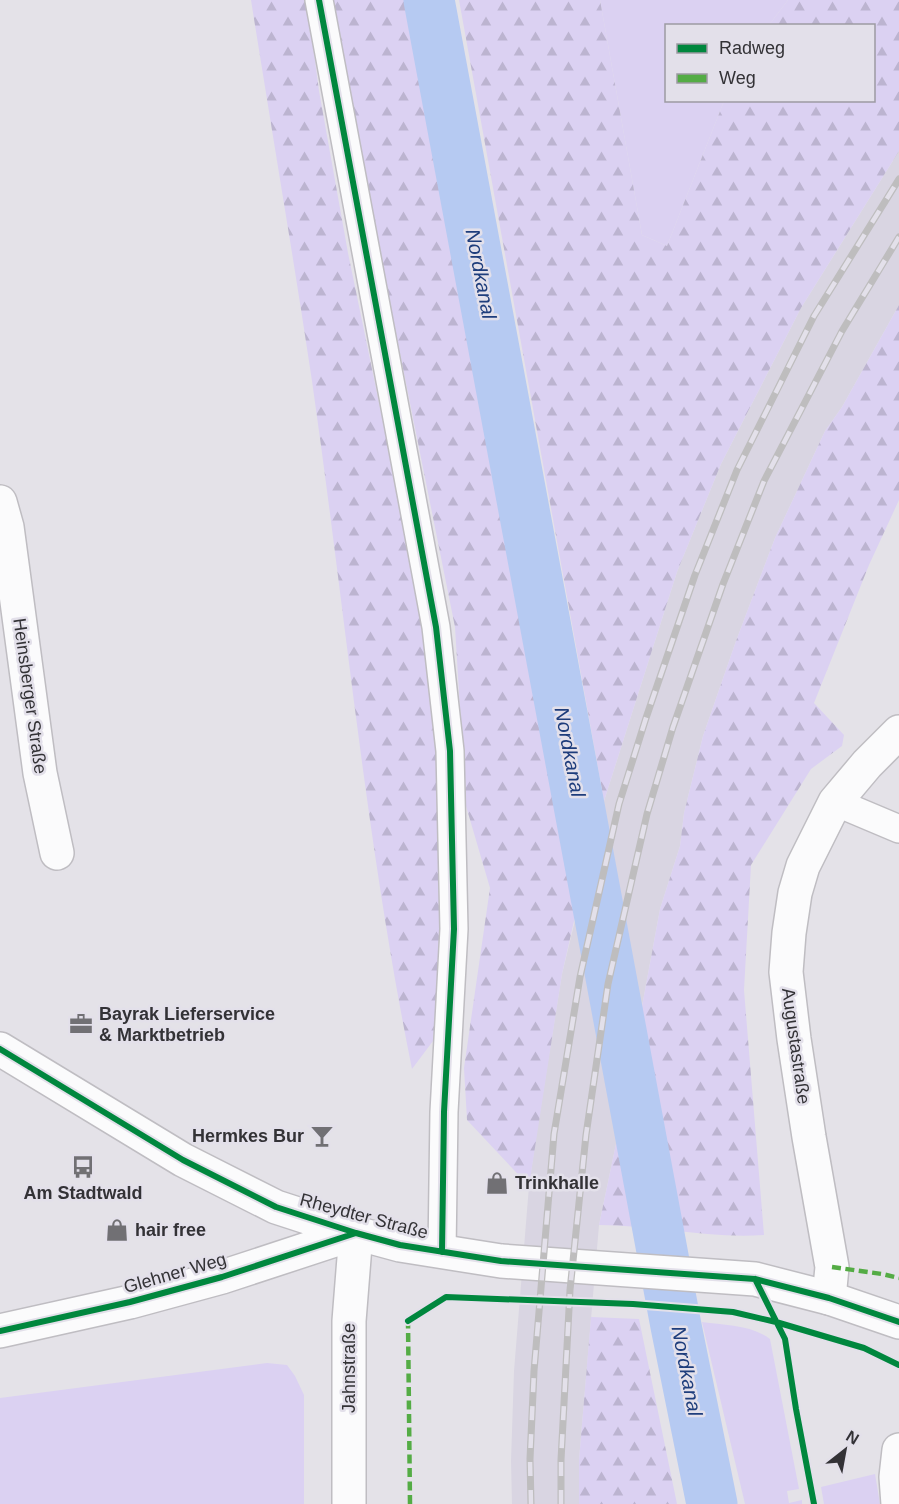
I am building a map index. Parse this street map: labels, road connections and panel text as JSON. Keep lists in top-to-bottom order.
{
  "streets": {
    "street": [
      "Heinsberger Straße",
      "Augustastraße",
      "Rheydter Straße",
      "Glehner Weg",
      "Jahnstraße"
    ]
  },
  "crossings": [
    ["Augustastraße", "Rheydter Straße"],
    ["Rheydter Straße", "Glehner Weg"],
    ["Rheydter Straße", "Jahnstraße"],
    ["Glehner Weg", "Jahnstraße"]
  ],
  "water": ["Nordkanal"],
  "places": {
    "office": ["Bayrak Lieferservice & Marktbetrieb"],
    "bar": ["Hermkes Bur"],
    "bus stop": ["Am Stadtwald"],
    "shop": ["Trinkhalle", "hair free"]
  },
  "legend": ["Radweg", "Weg"],
  "north": "top right"
}
